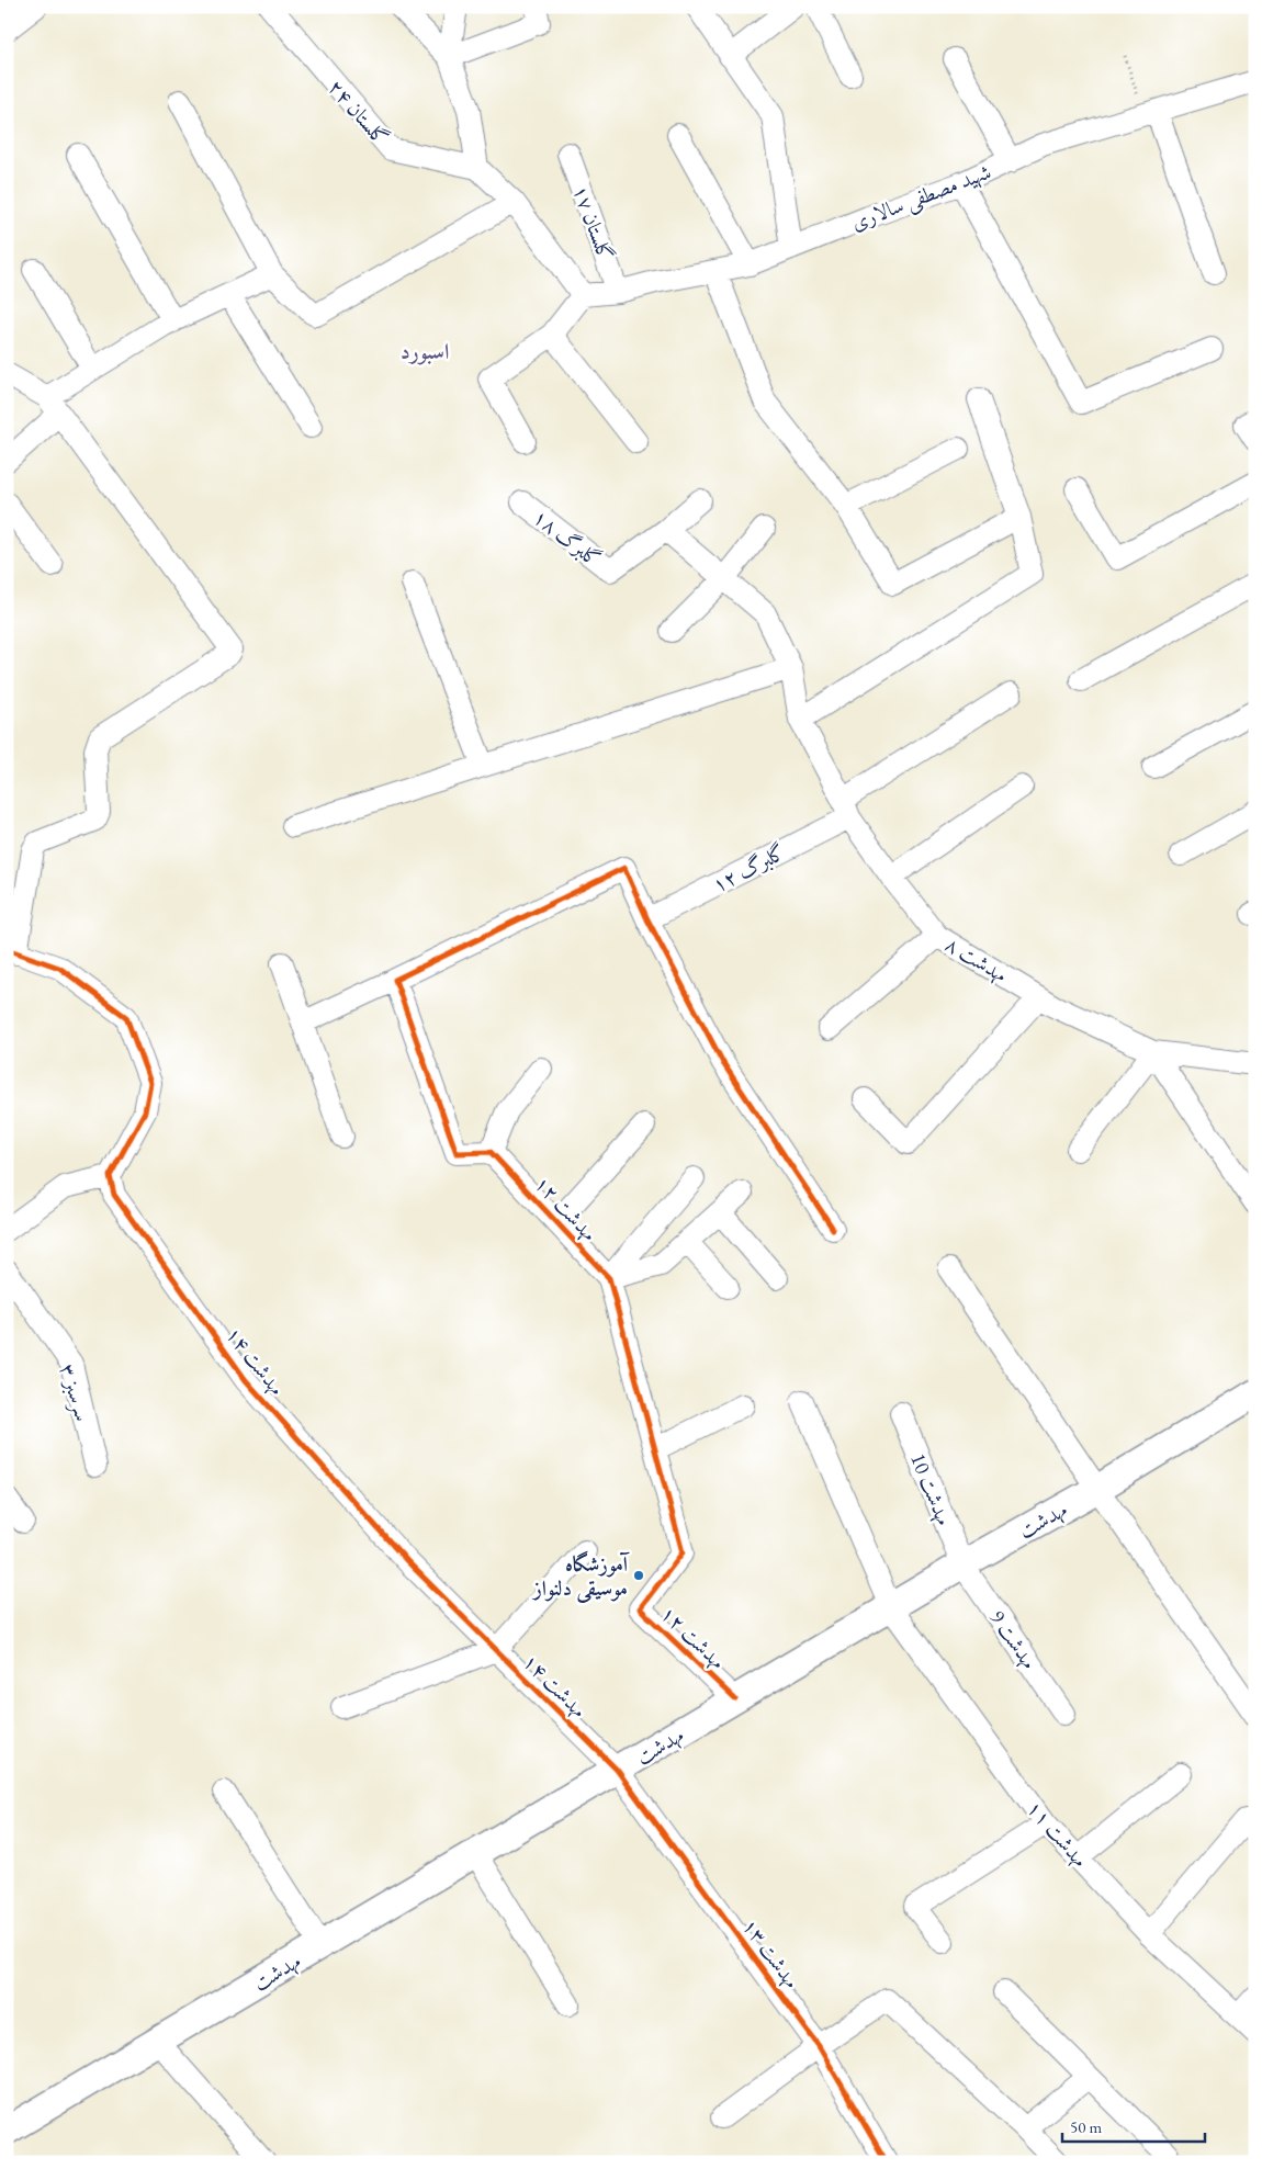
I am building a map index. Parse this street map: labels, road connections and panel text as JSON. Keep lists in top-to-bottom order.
{
  "streets": {
    "street": [
      "گلستان ۲۴",
      "شهید مصطفی سالاری",
      "گلستان ۱۷",
      "گلبرگ ۱۸",
      "گلبرگ ١٢",
      "مهدشت ۸",
      "مهدشت ۱۲",
      "مهدشت ۱۴",
      "سرسبز ۳",
      "مهدشت 10",
      "مهدشت",
      "مهدشت 9",
      "مهدشت ۱۱",
      "مهدشت ۱۳"
    ]
  },
  "crossings": [
    ["شهید مصطفی سالاری", "گلستان ۱۷"],
    ["گلبرگ ۱۸", "مهدشت ۸"],
    ["گلبرگ ١٢", "مهدشت ۸"],
    ["مهدشت ۱۲", "مهدشت"],
    ["مهدشت ۱۴", "مهدشت"],
    ["مهدشت ۱۴", "مهدشت ۱۳"],
    ["مهدشت 10", "مهدشت"],
    ["مهدشت 10", "مهدشت 9"],
    ["مهدشت", "مهدشت 9"],
    ["مهدشت", "مهدشت ۱۱"],
    ["مهدشت", "مهدشت ۱۳"]
  ],
  "districts": ["اسبورد"],
  "places": ["آموزشگاه موسیقی دلنواز"],
  "scale_bar": "50 m"
}
